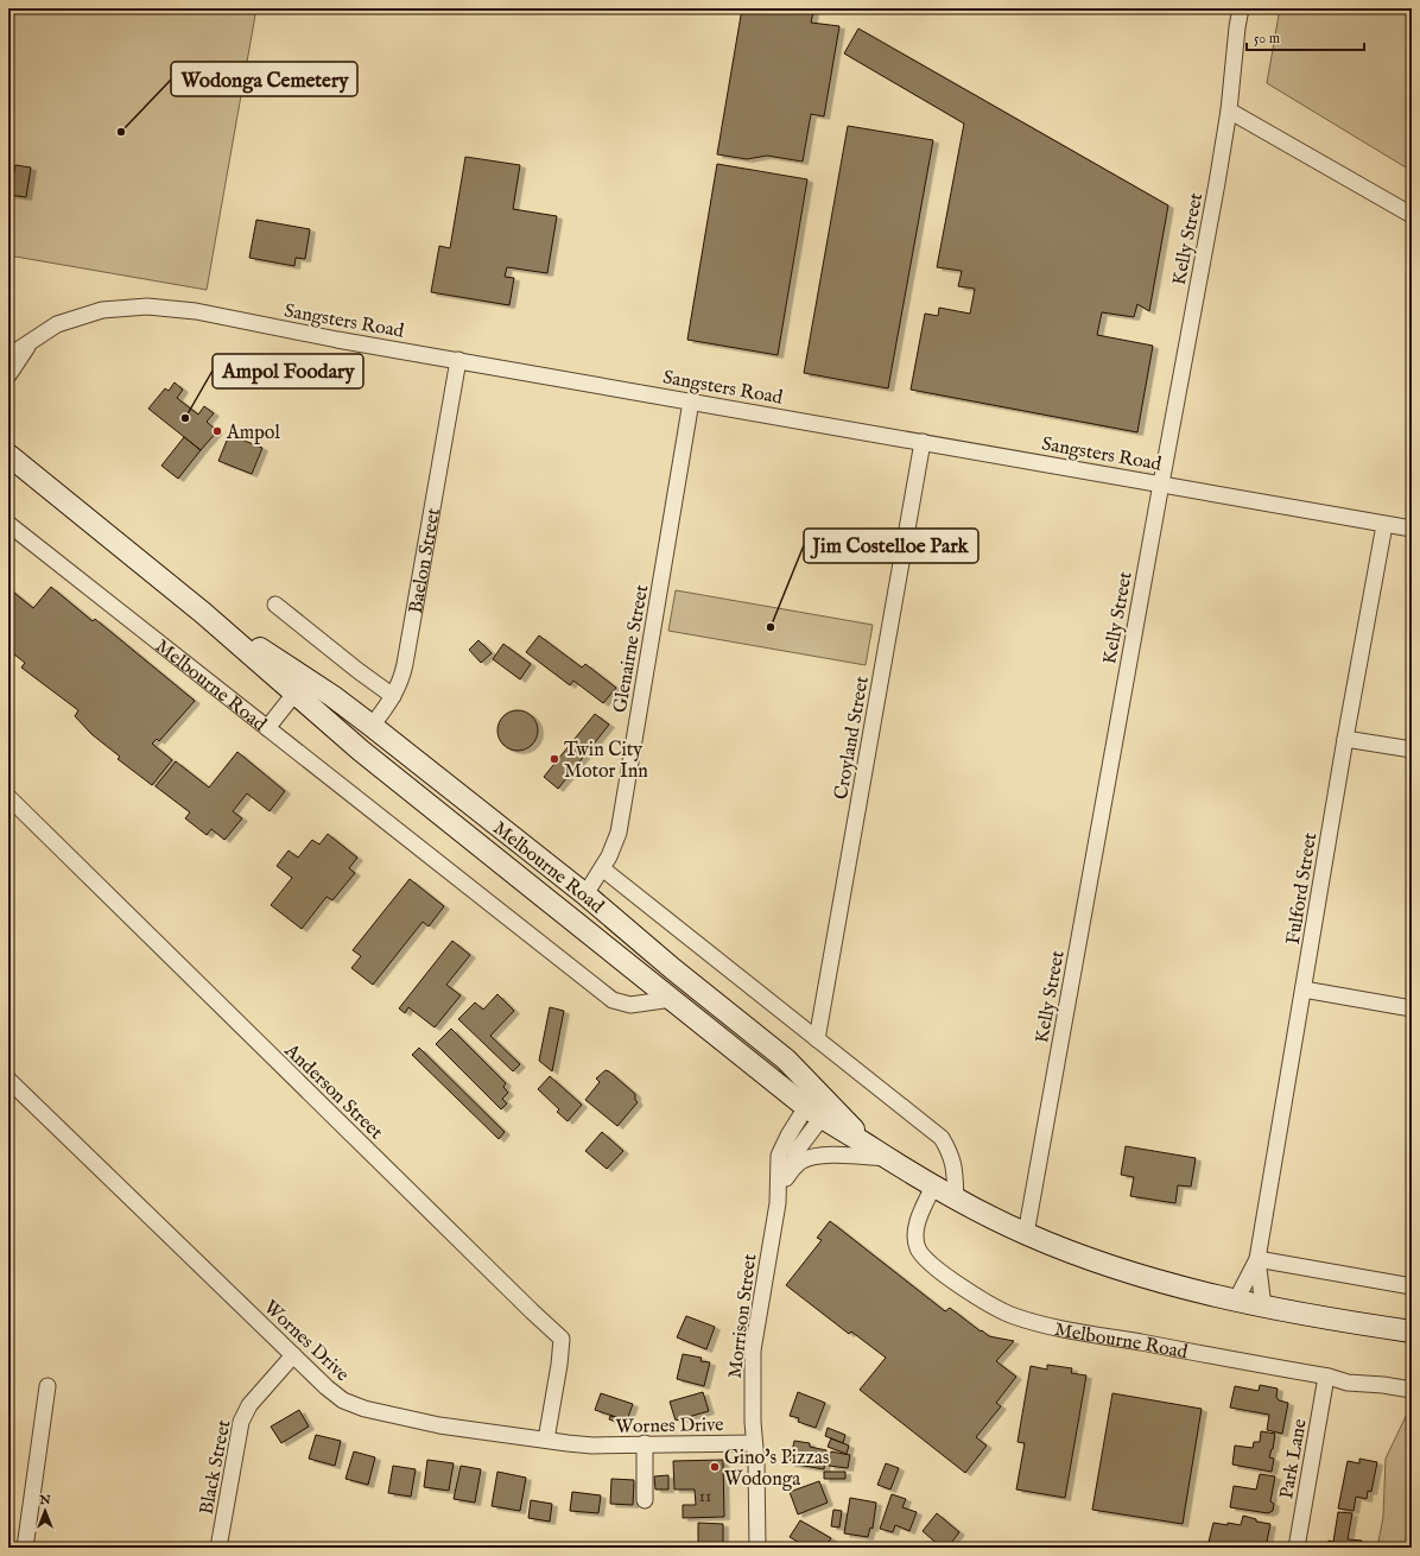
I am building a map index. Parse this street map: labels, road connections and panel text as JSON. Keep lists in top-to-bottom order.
{
  "streets": {
    "main road": ["Baelon Street", "Melbourne Road"],
    "street": [
      "Kelly Street",
      "Sangsters Road",
      "Glenairne Street",
      "Croyland Street",
      "Fulford Street",
      "Anderson Street",
      "Morrison Street",
      "Wornes Drive",
      "Park Lane",
      "Black Street"
    ]
  },
  "crossings": [
    ["Kelly Street", "Sangsters Road"],
    ["Kelly Street", "Melbourne Road"],
    ["Sangsters Road", "Baelon Street"],
    ["Sangsters Road", "Glenairne Street"],
    ["Sangsters Road", "Croyland Street"],
    ["Sangsters Road", "Fulford Street"],
    ["Baelon Street", "Melbourne Road"],
    ["Glenairne Street", "Melbourne Road"],
    ["Melbourne Road", "Croyland Street"],
    ["Melbourne Road", "Fulford Street"],
    ["Melbourne Road", "Morrison Street"],
    ["Melbourne Road", "Park Lane"],
    ["Anderson Street", "Wornes Drive"],
    ["Morrison Street", "Wornes Drive"],
    ["Wornes Drive", "Black Street"]
  ],
  "places": [
    "Wodonga Cemetery",
    "Ampol Foodary",
    "Ampol",
    "Jim Costelloe Park",
    "Twin City Motor Inn",
    "Gino's Pizzas Wodonga"
  ],
  "house_numbers": ["11"],
  "scale_bar": "50 m",
  "north": "top"
}
